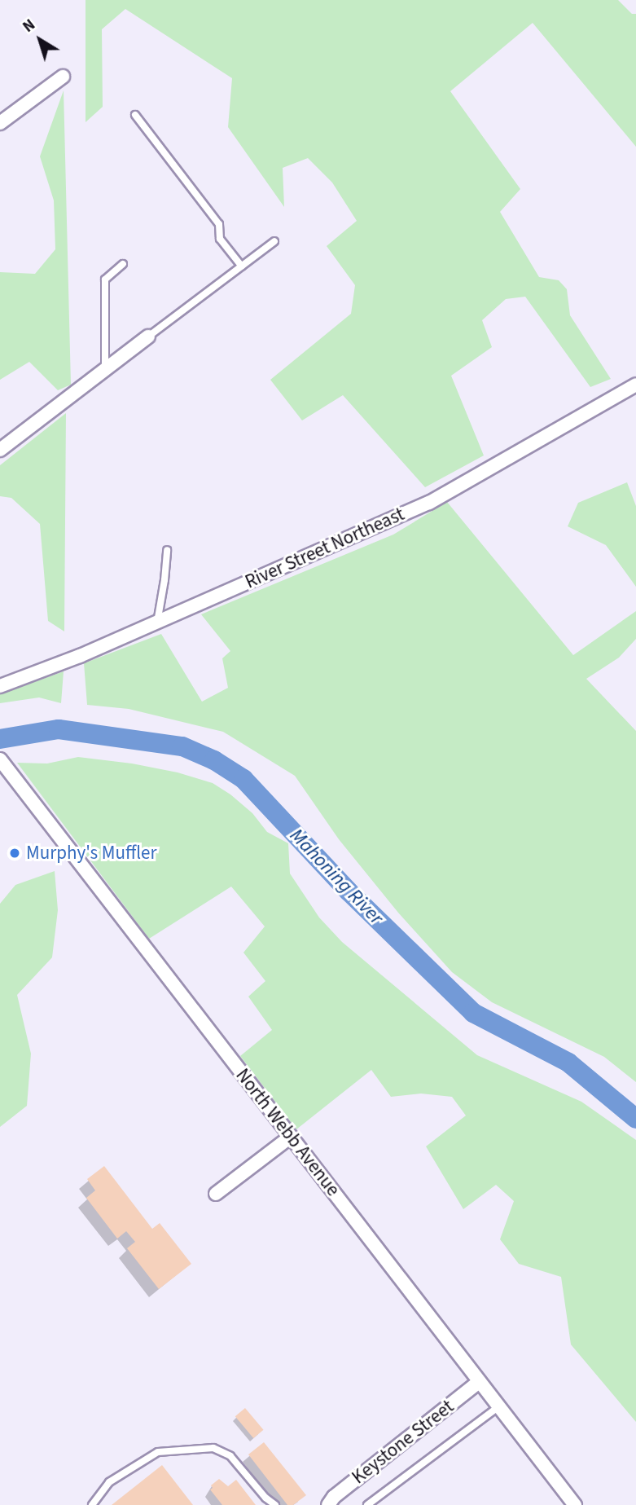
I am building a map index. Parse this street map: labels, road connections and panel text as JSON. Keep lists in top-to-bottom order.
{
  "streets": {
    "street": ["River Street Northeast", "North Webb Avenue", "Keystone Street"]
  },
  "crossings": [
    ["North Webb Avenue", "Keystone Street"]
  ],
  "water": ["Mahoning River"],
  "places": ["Murphy's Muffler"],
  "north": "top left"
}
